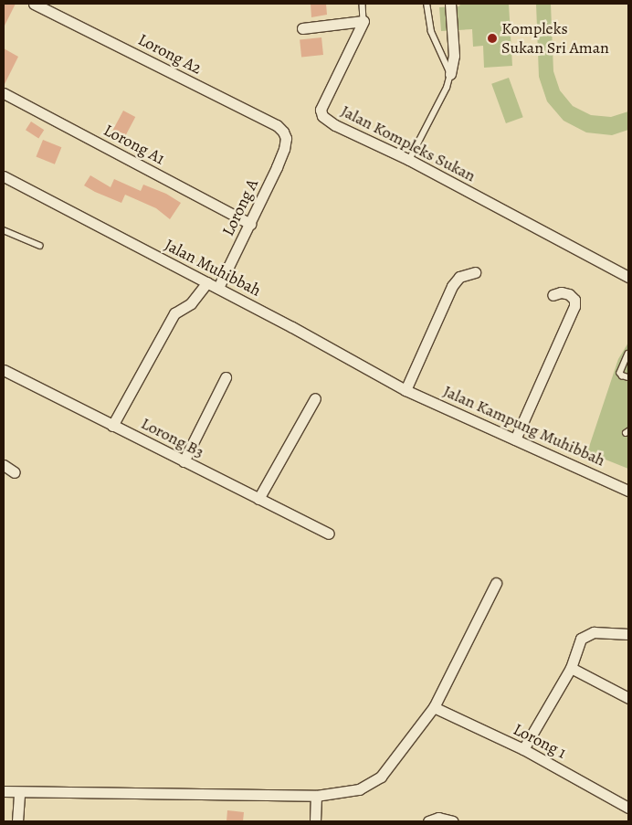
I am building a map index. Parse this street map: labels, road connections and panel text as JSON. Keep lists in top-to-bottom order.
{
  "streets": {
    "street": [
      "Lorong A2",
      "Jalan Kompleks Sukan",
      "Lorong A1",
      "Lorong A",
      "Jalan Muhibbah",
      "Jalan Kampung Muhibbah",
      "Lorong B3",
      "Lorong 1"
    ]
  },
  "crossings": [
    ["Lorong A2", "Lorong A"],
    ["Lorong A1", "Lorong A"],
    ["Lorong A", "Jalan Muhibbah"],
    ["Jalan Muhibbah", "Jalan Kampung Muhibbah"]
  ],
  "places": ["Kompleks Sukan Sri Aman"]
}
